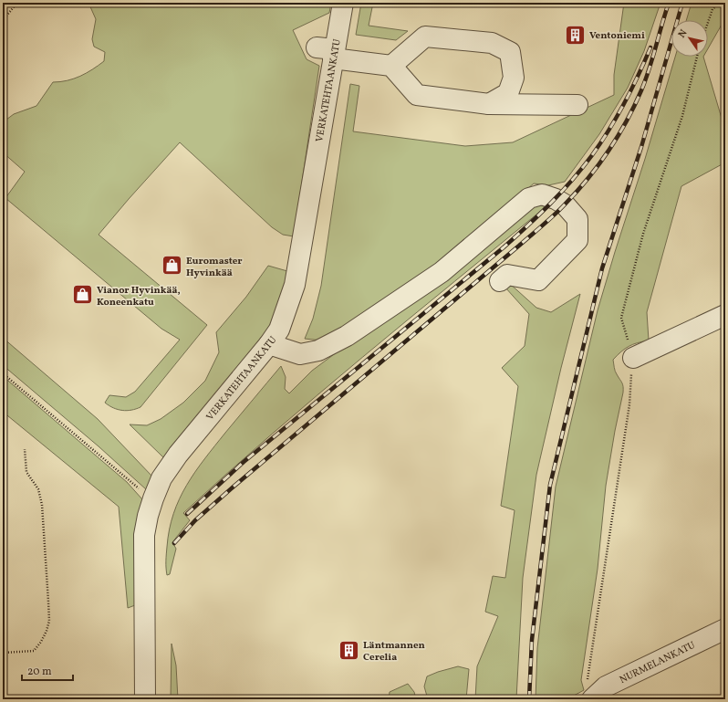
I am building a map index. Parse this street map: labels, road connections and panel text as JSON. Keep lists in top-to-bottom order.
{
  "streets": {
    "street": ["VERKATEHTAANKATU", "NURMELANKATU"]
  },
  "places": {
    "building": ["Ventoniemi", "Läntmannen Cerelia"],
    "shop": ["Euromaster Hyvinkää", "Vianor Hyvinkää, Koneenkatu"]
  },
  "scale_bar": "20 m",
  "north": "top left"
}
